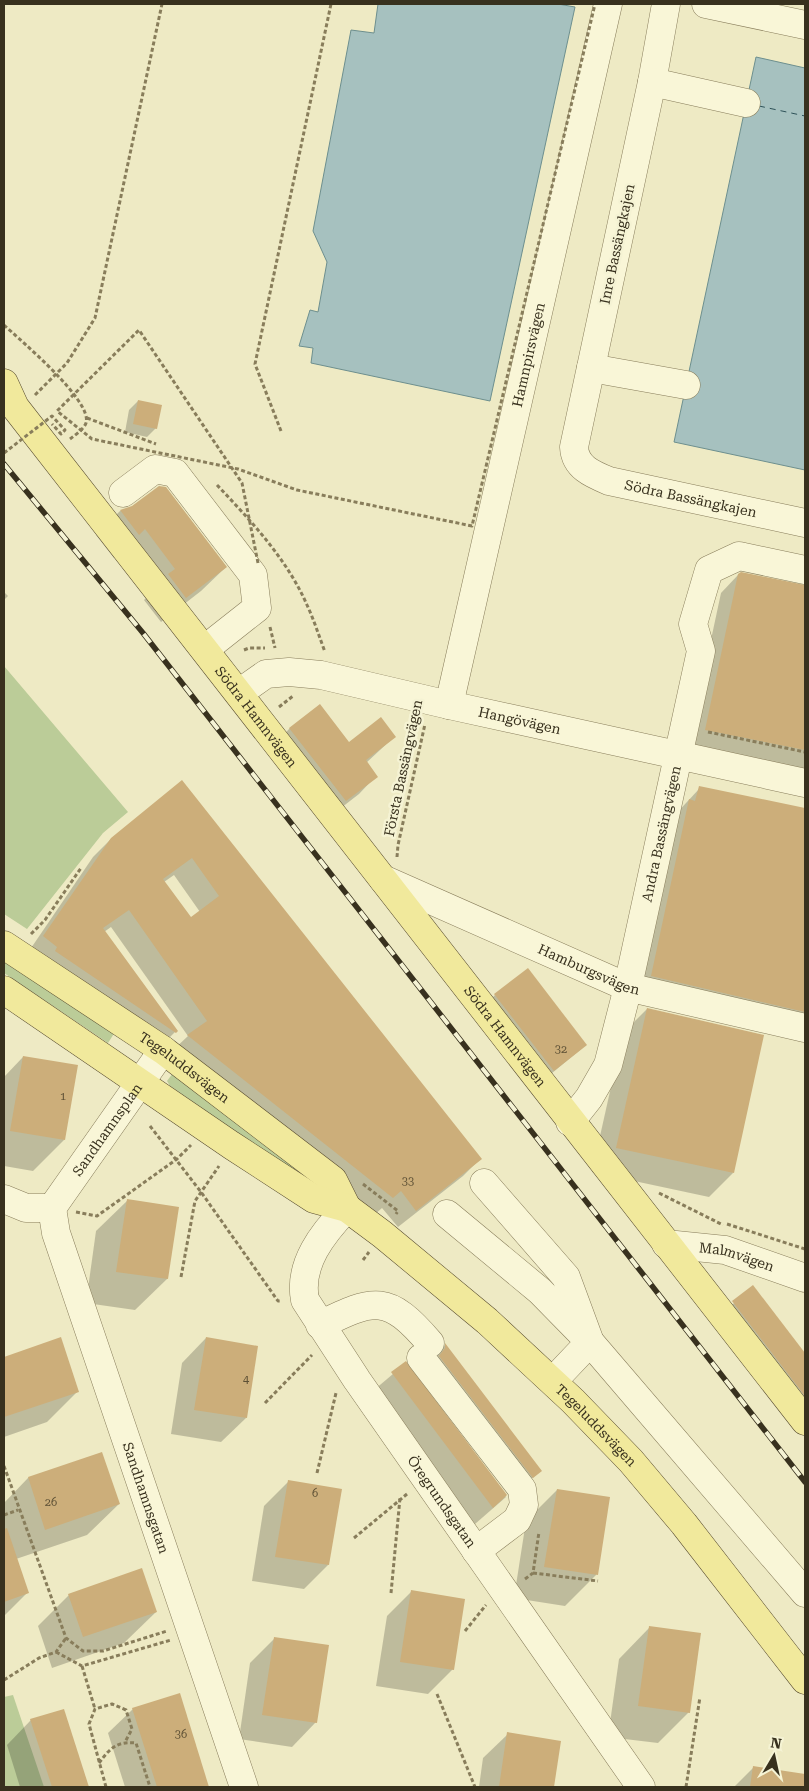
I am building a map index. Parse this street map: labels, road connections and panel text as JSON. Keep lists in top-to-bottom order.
{
  "streets": {
    "main road": ["Södra Hamnvägen", "Tegeluddsvägen"],
    "street": [
      "Inre Bassängkajen",
      "Hamnpirsvägen",
      "Södra Bassängkajen",
      "Hangövägen",
      "Andra Bassängvägen",
      "Hamburgsvägen",
      "Sandhamnsplan",
      "Malmvägen",
      "Sandhamnsgatan",
      "Öregrundsgatan"
    ],
    "path": ["Första Bassängvägen"]
  },
  "crossings": [
    ["Inre Bassängkajen", "Södra Bassängkajen"],
    ["Hamnpirsvägen", "Hangövägen"],
    ["Hamnpirsvägen", "Första Bassängvägen"],
    ["Södra Hamnvägen", "Hangövägen"],
    ["Södra Hamnvägen", "Första Bassängvägen"],
    ["Södra Hamnvägen", "Andra Bassängvägen"],
    ["Södra Hamnvägen", "Hamburgsvägen"],
    ["Södra Hamnvägen", "Malmvägen"],
    ["Hangövägen", "Första Bassängvägen"],
    ["Hangövägen", "Andra Bassängvägen"],
    ["Första Bassängvägen", "Hamburgsvägen"],
    ["Andra Bassängvägen", "Hamburgsvägen"],
    ["Tegeluddsvägen", "Sandhamnsplan"],
    ["Tegeluddsvägen", "Öregrundsgatan"],
    ["Sandhamnsplan", "Sandhamnsgatan"]
  ],
  "house_numbers": [
    "32",
    "1",
    "33",
    "4",
    "6",
    "26",
    "36"
  ],
  "north": "top"
}
